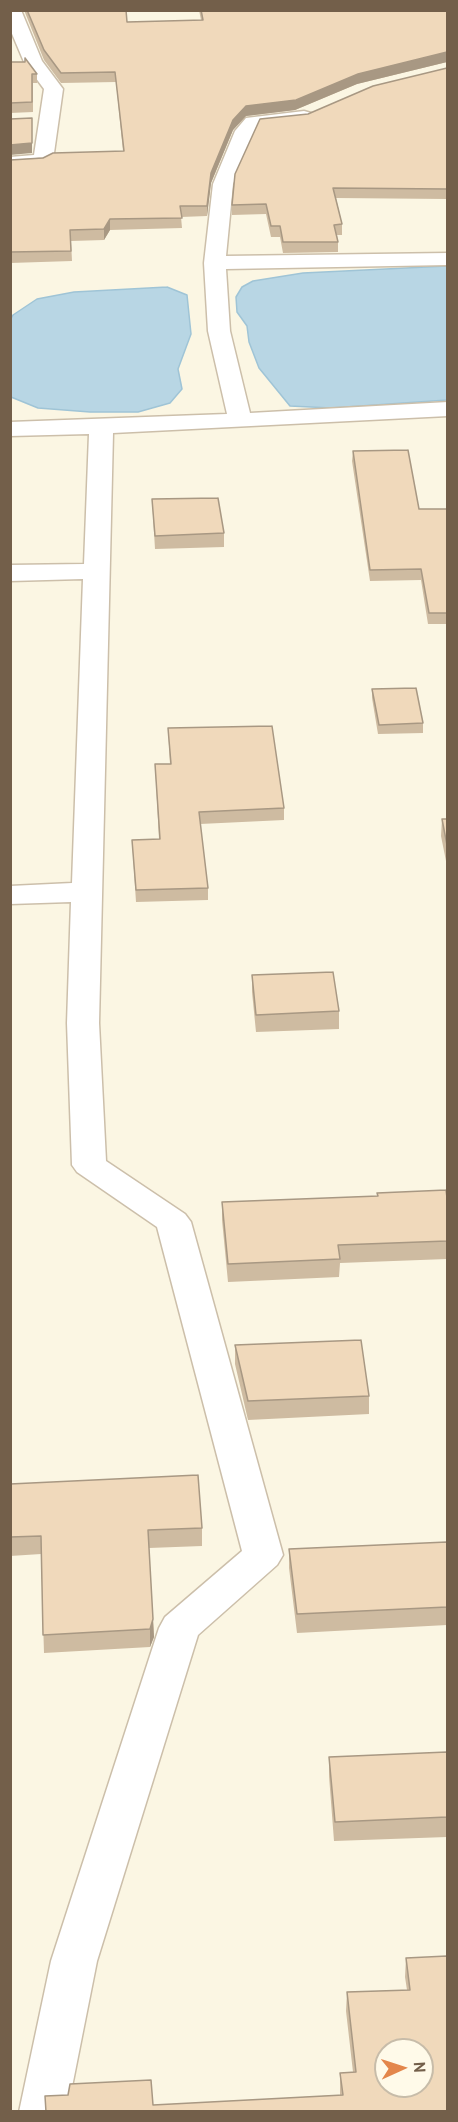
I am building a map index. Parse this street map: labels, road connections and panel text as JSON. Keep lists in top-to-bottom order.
{
  "north": "right"
}
